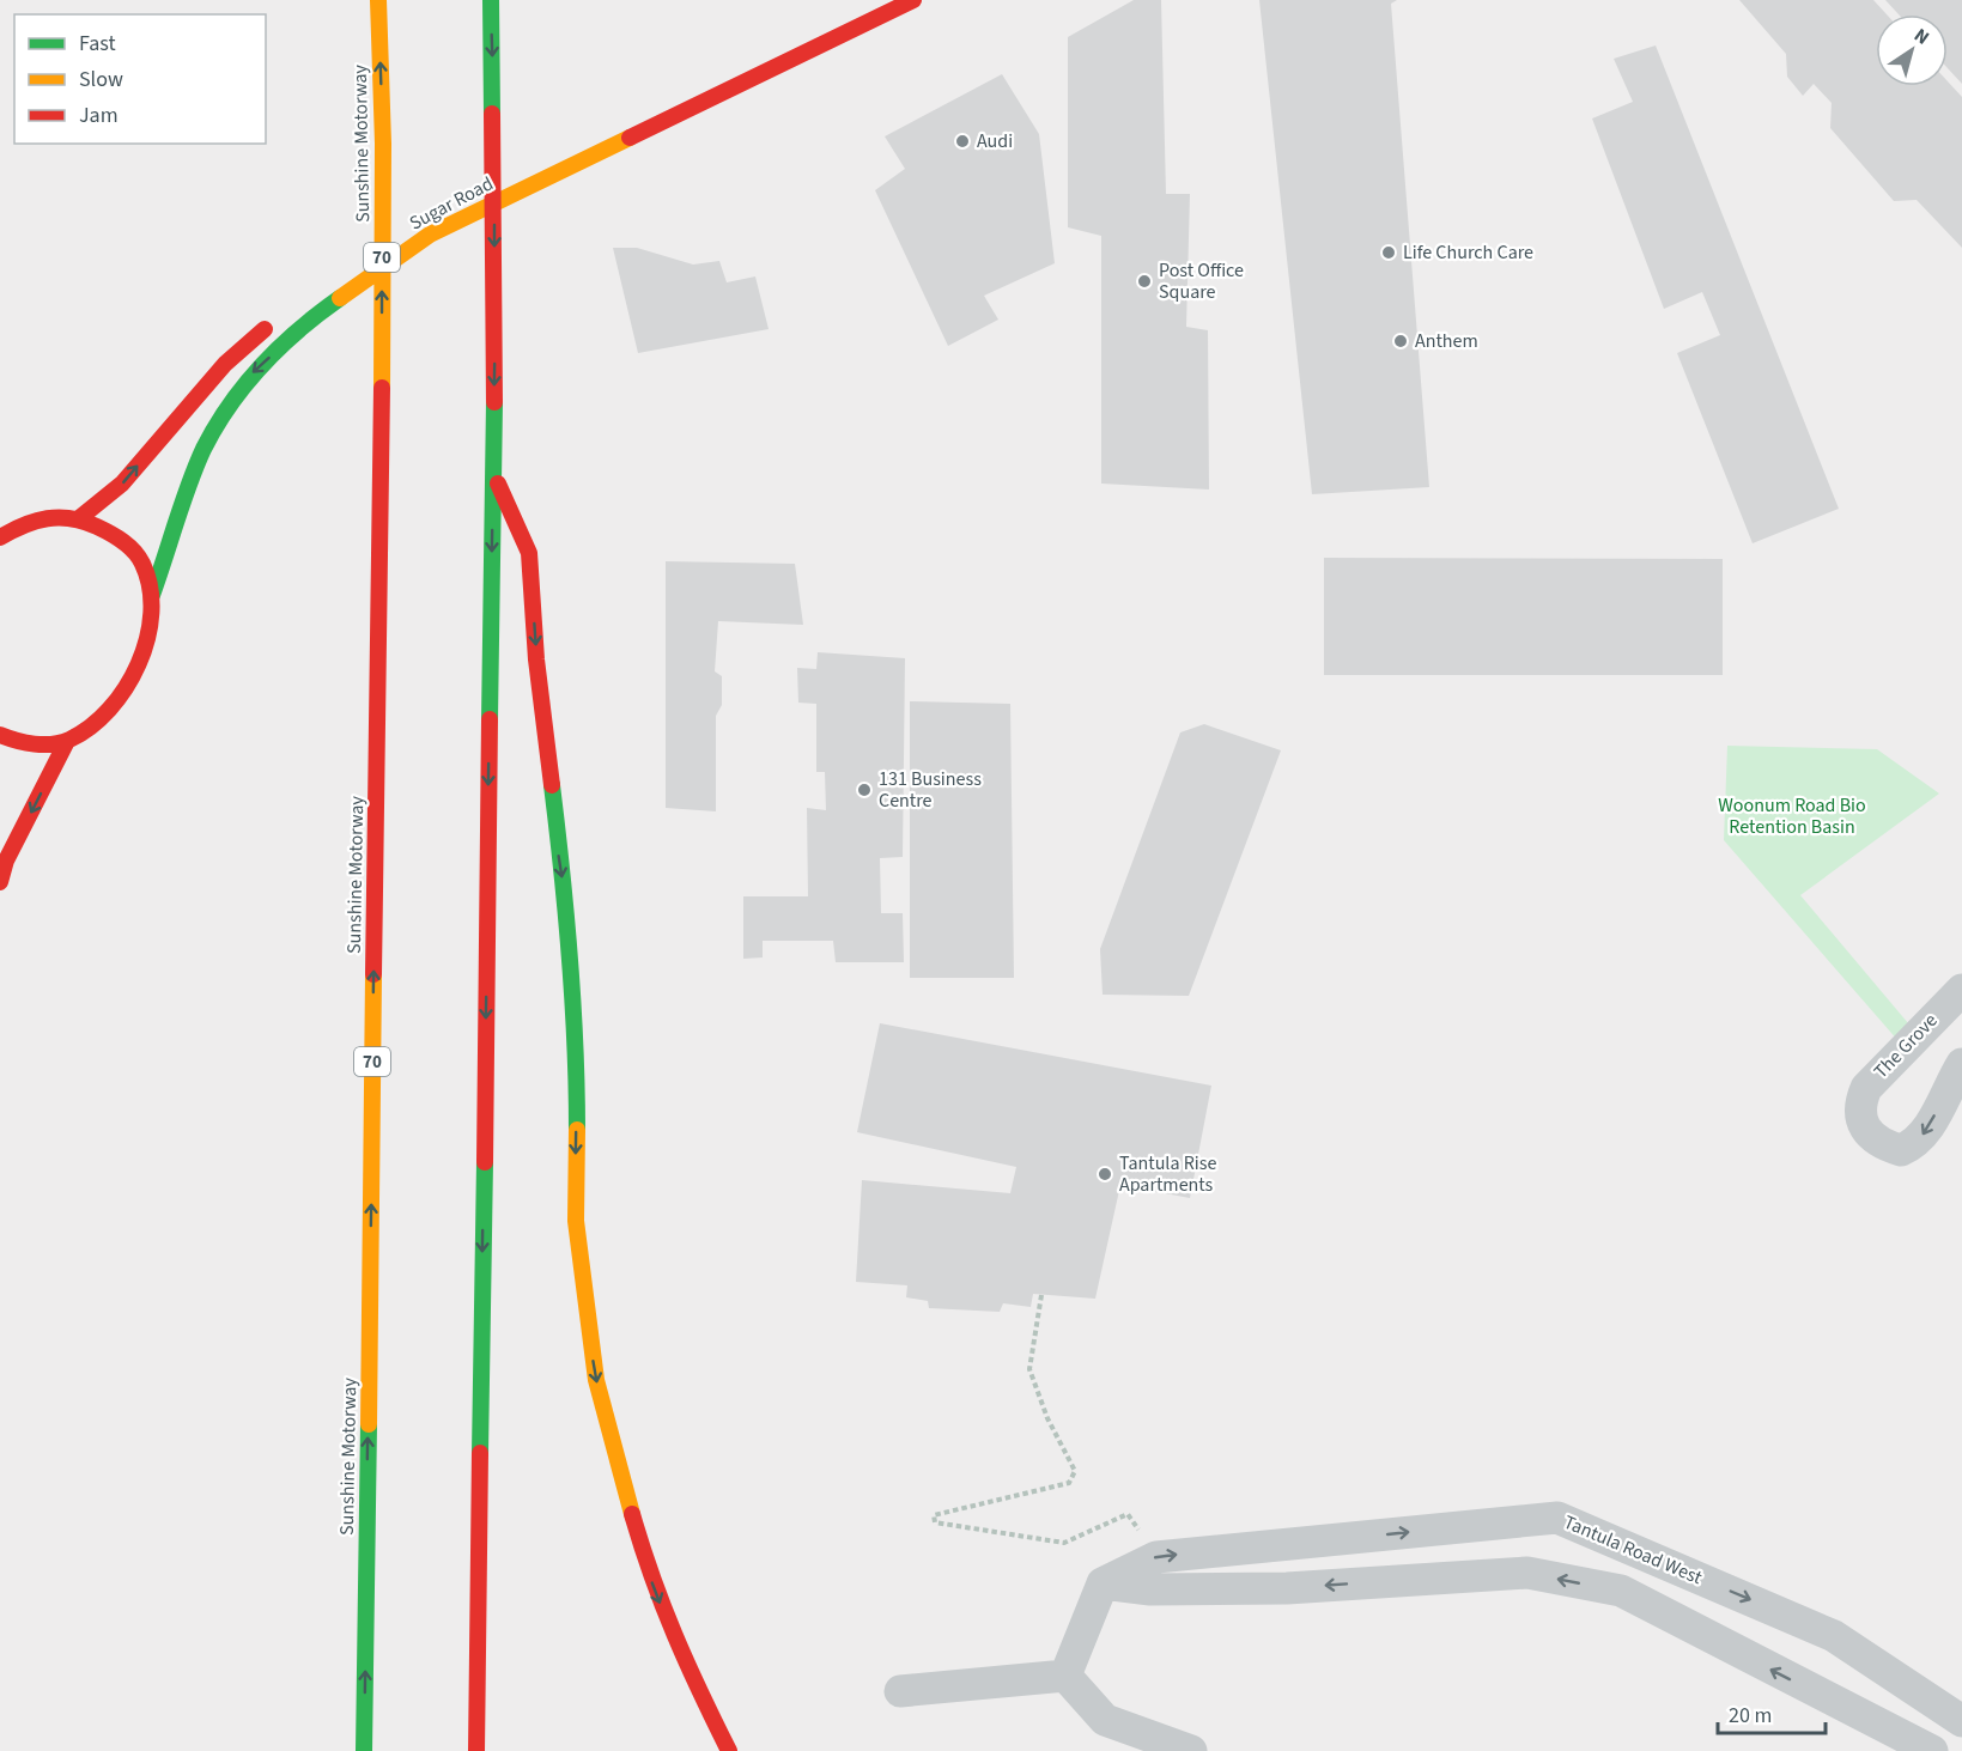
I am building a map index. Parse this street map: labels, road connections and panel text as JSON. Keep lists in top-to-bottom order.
{
  "streets": {
    "main road": ["Sunshine Motorway", "Sugar Road", "70"],
    "street": ["The Grove", "Tantula Road West"]
  },
  "parks": ["Woonum Road Bio Retention Basin"],
  "places": [
    "Audi",
    "Life Church Care",
    "Post Office Square",
    "Anthem",
    "131 Business Centre",
    "Tantula Rise Apartments"
  ],
  "legend": ["Fast", "Slow", "Jam"],
  "scale_bar": "20 m",
  "north": "top right"
}
